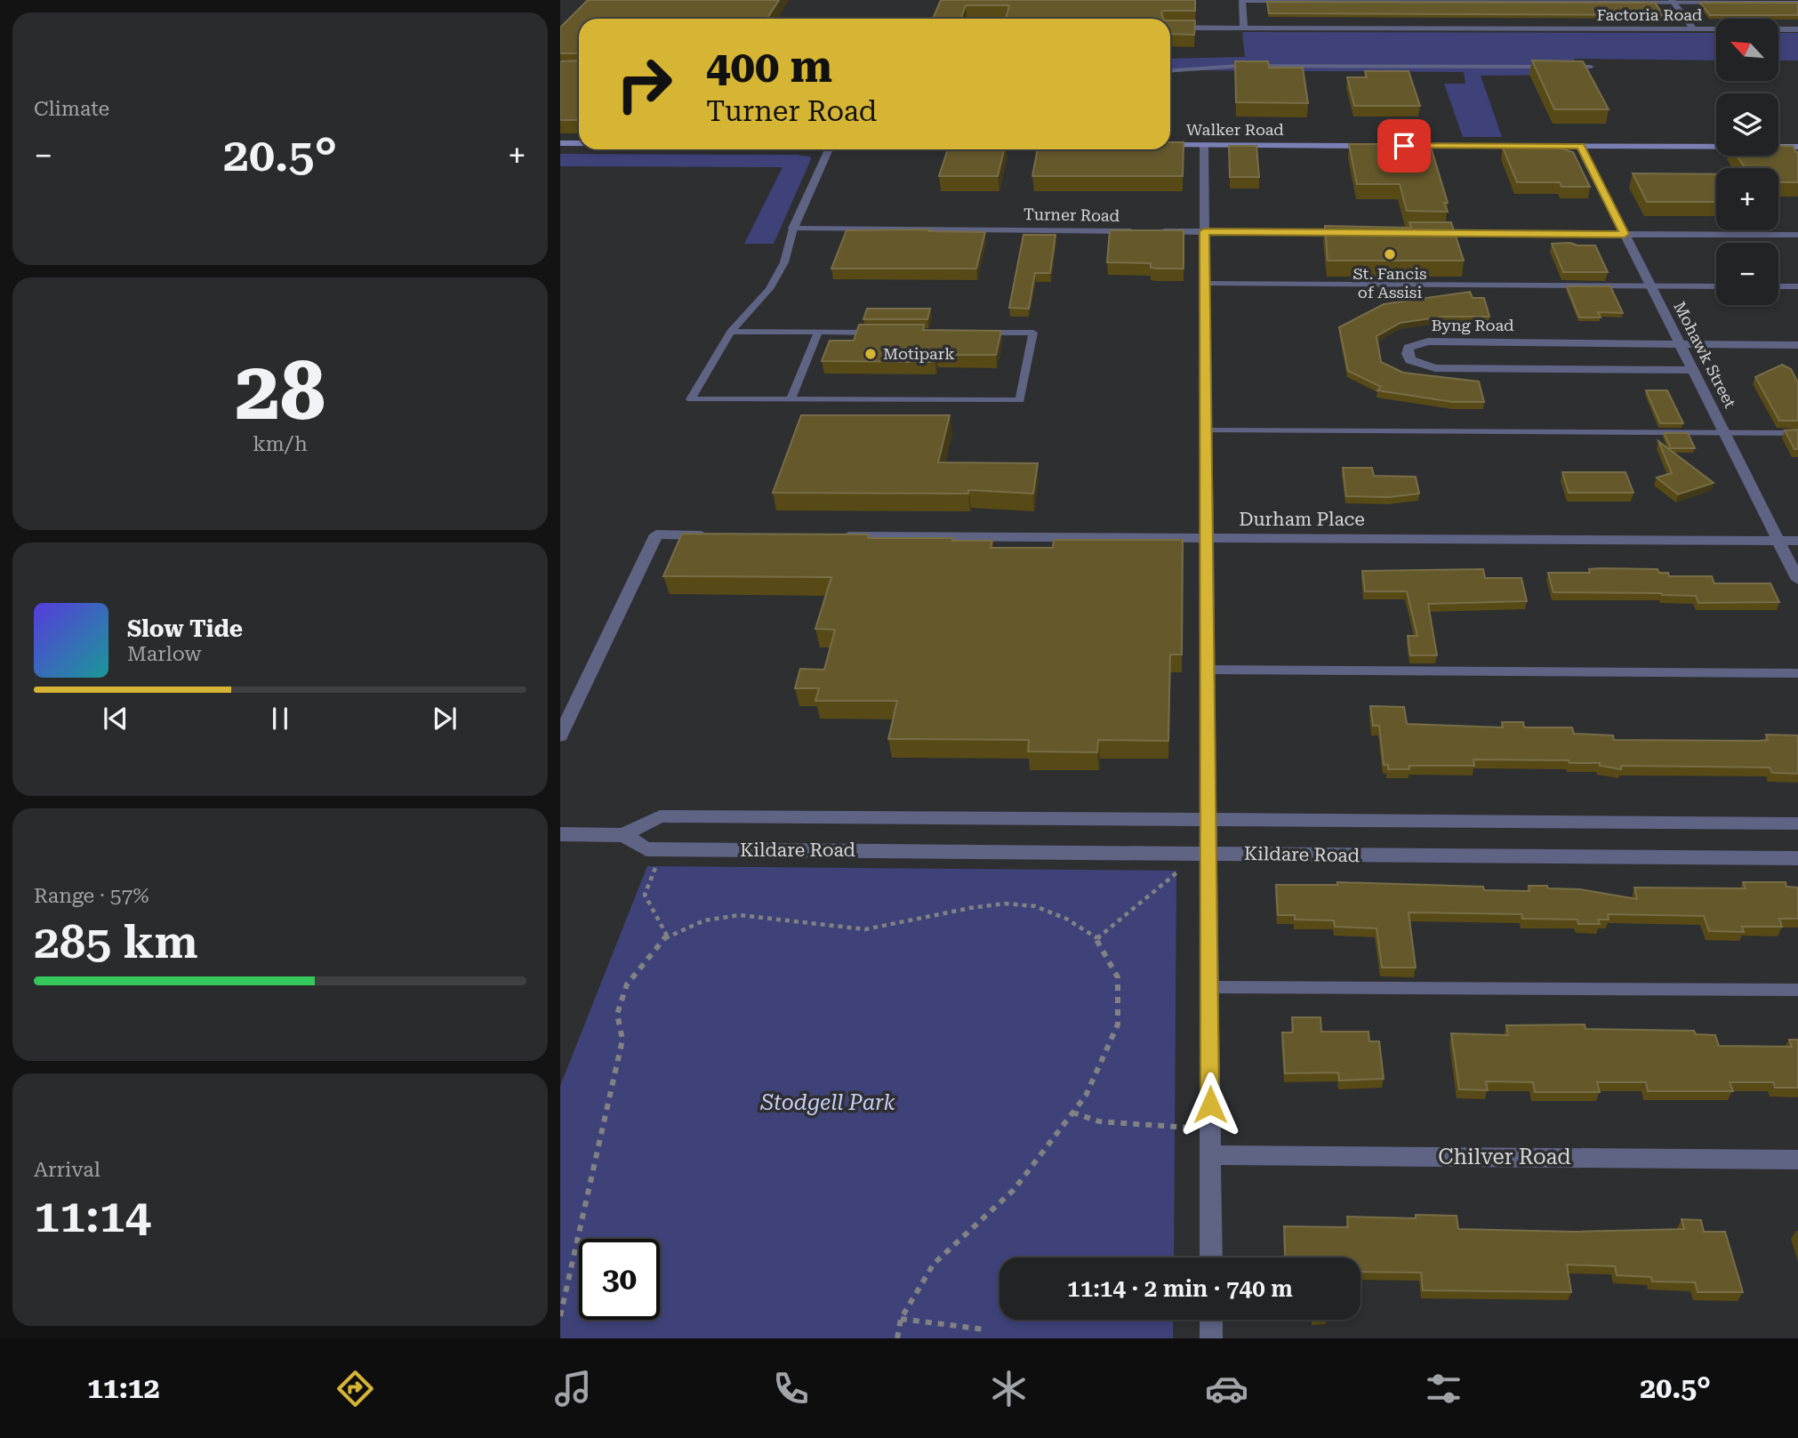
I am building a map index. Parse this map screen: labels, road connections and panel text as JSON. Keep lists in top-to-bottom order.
{
  "streets": {
    "main road": ["Walker Road"],
    "street": [
      "Factoria Road",
      "Turner Road",
      "Byng Road",
      "Mohawk Street",
      "Durham Place",
      "Kildare Road",
      "Chilver Road"
    ]
  },
  "crossings": [
    ["Byng Road", "Mohawk Street"],
    ["Mohawk Street", "Durham Place"]
  ],
  "parks": ["Stodgell Park"],
  "places": ["St. Fancis of Assisi", "Motipark"],
  "north": "top left",
  "page": {
    "tile": [
      "Climate",
      ["28", "km/h"],
      ["Range · 57%", "285 km"],
      ["Arrival", "11:14"]
    ],
    "map_buttons": ["+", "−"],
    "turn": ["400 m", "Turner Road"],
    "heat": ["−", "20.5°", "+"],
    "song": ["Slow Tide", "Marlow"],
    "limit": "30",
    "trip": "11:14 · 2 min · 740 m",
    "tabs": ["11:12", "20.5°"]
  }
}
